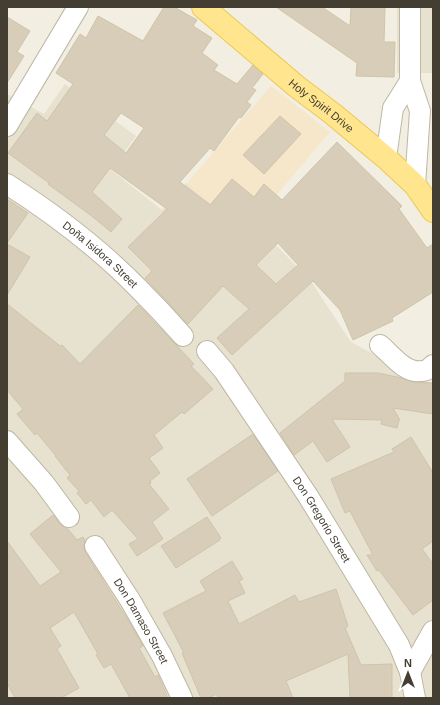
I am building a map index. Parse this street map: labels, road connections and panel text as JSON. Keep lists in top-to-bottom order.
{
  "streets": {
    "main road": ["Holy Spirit Drive"],
    "street": ["Doña Isidora Street", "Don Gregorio Street", "Don Damaso Street"]
  },
  "north": "top"
}
